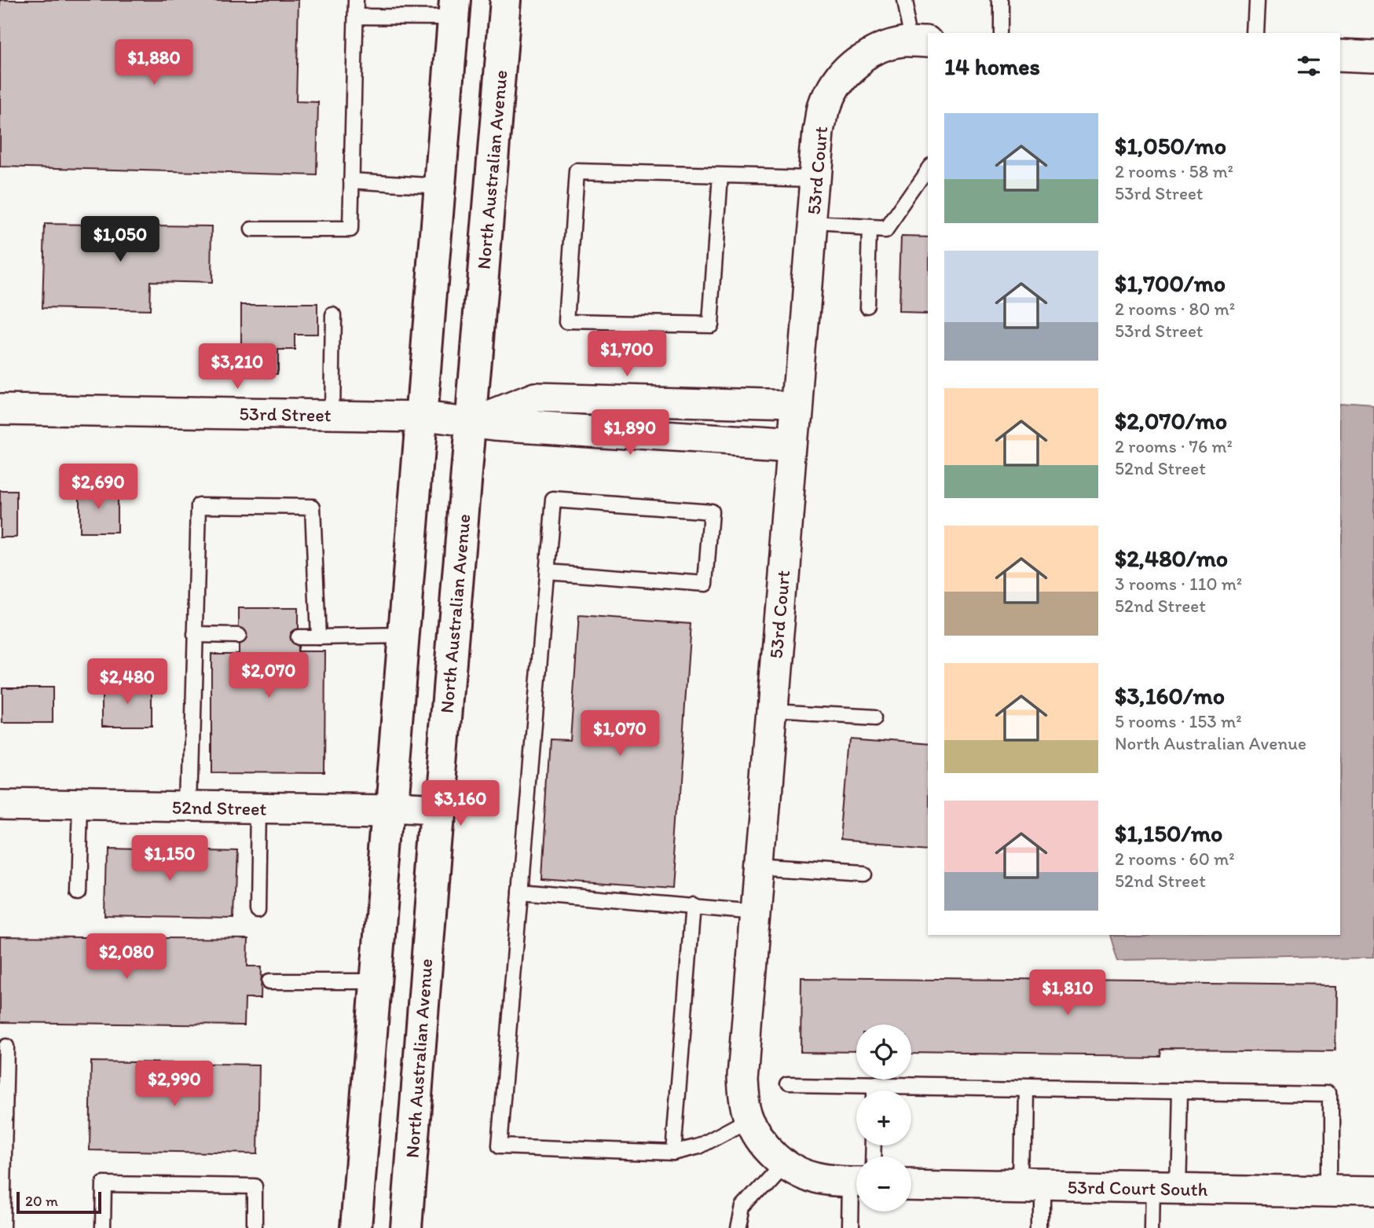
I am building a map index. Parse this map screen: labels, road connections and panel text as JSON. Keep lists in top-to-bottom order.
{
  "streets": {
    "main road": ["North Australian Avenue"],
    "street": [
      "53rd Court",
      "53rd Street",
      "52nd Street",
      "53rd Court South"
    ]
  },
  "crossings": [
    ["North Australian Avenue", "53rd Street"],
    ["North Australian Avenue", "52nd Street"],
    ["53rd Court", "53rd Street"]
  ],
  "scale_bar": "20 m",
  "page": {
    "heading": "14 homes",
    "price": [
      "$1,880",
      "$1,050",
      "$1,700",
      "$3,210",
      "$1,890",
      "$2,690",
      "$2,070",
      "$2,480",
      "$1,070",
      "$3,160",
      "$1,150",
      "$2,080",
      "$1,810",
      "$2,990"
    ],
    "list": [
      {
        "name": "$1,050/mo",
        "note": "2 rooms · 58 m² · 53rd Street"
      },
      {
        "name": "$1,700/mo",
        "note": "2 rooms · 80 m² · 53rd Street"
      },
      {
        "name": "$2,070/mo",
        "note": "2 rooms · 76 m² · 52nd Street"
      },
      {
        "name": "$2,480/mo",
        "note": "3 rooms · 110 m² · 52nd Street"
      },
      {
        "name": "$3,160/mo",
        "note": "5 rooms · 153 m² · North Australian Avenue"
      },
      {
        "name": "$1,150/mo",
        "note": "2 rooms · 60 m² · 52nd Street"
      }
    ],
    "map_buttons": ["+", "−"],
    "scale": "20 m"
  }
}
